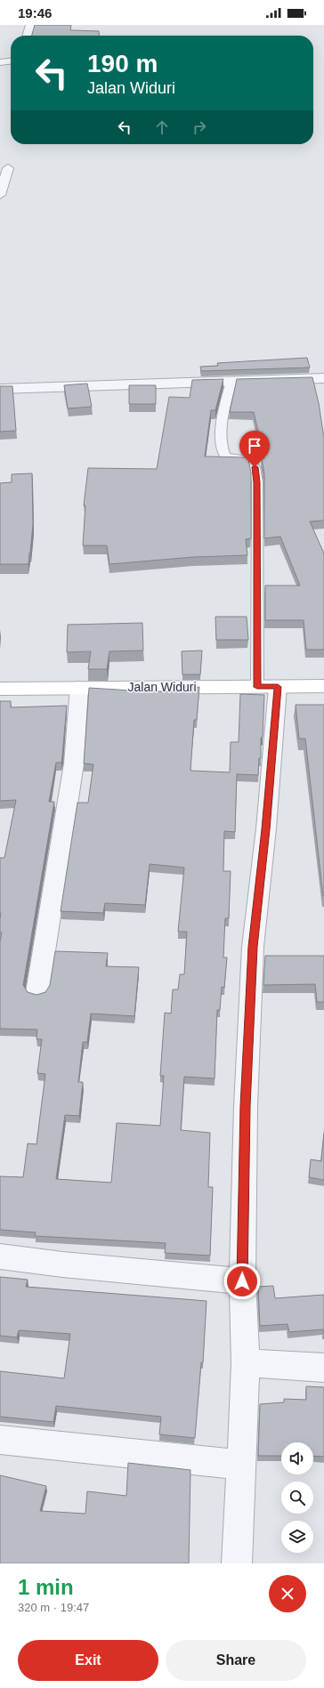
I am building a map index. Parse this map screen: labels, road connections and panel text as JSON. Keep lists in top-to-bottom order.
{
  "streets": {
    "main road": ["Jalan Widuri"]
  },
  "page": {
    "status": "19:46",
    "turn": ["190 m", "Jalan Widuri"],
    "heading": ["1 min", "320 m · 19:47"],
    "buttons": ["Exit", "Share"]
  }
}
